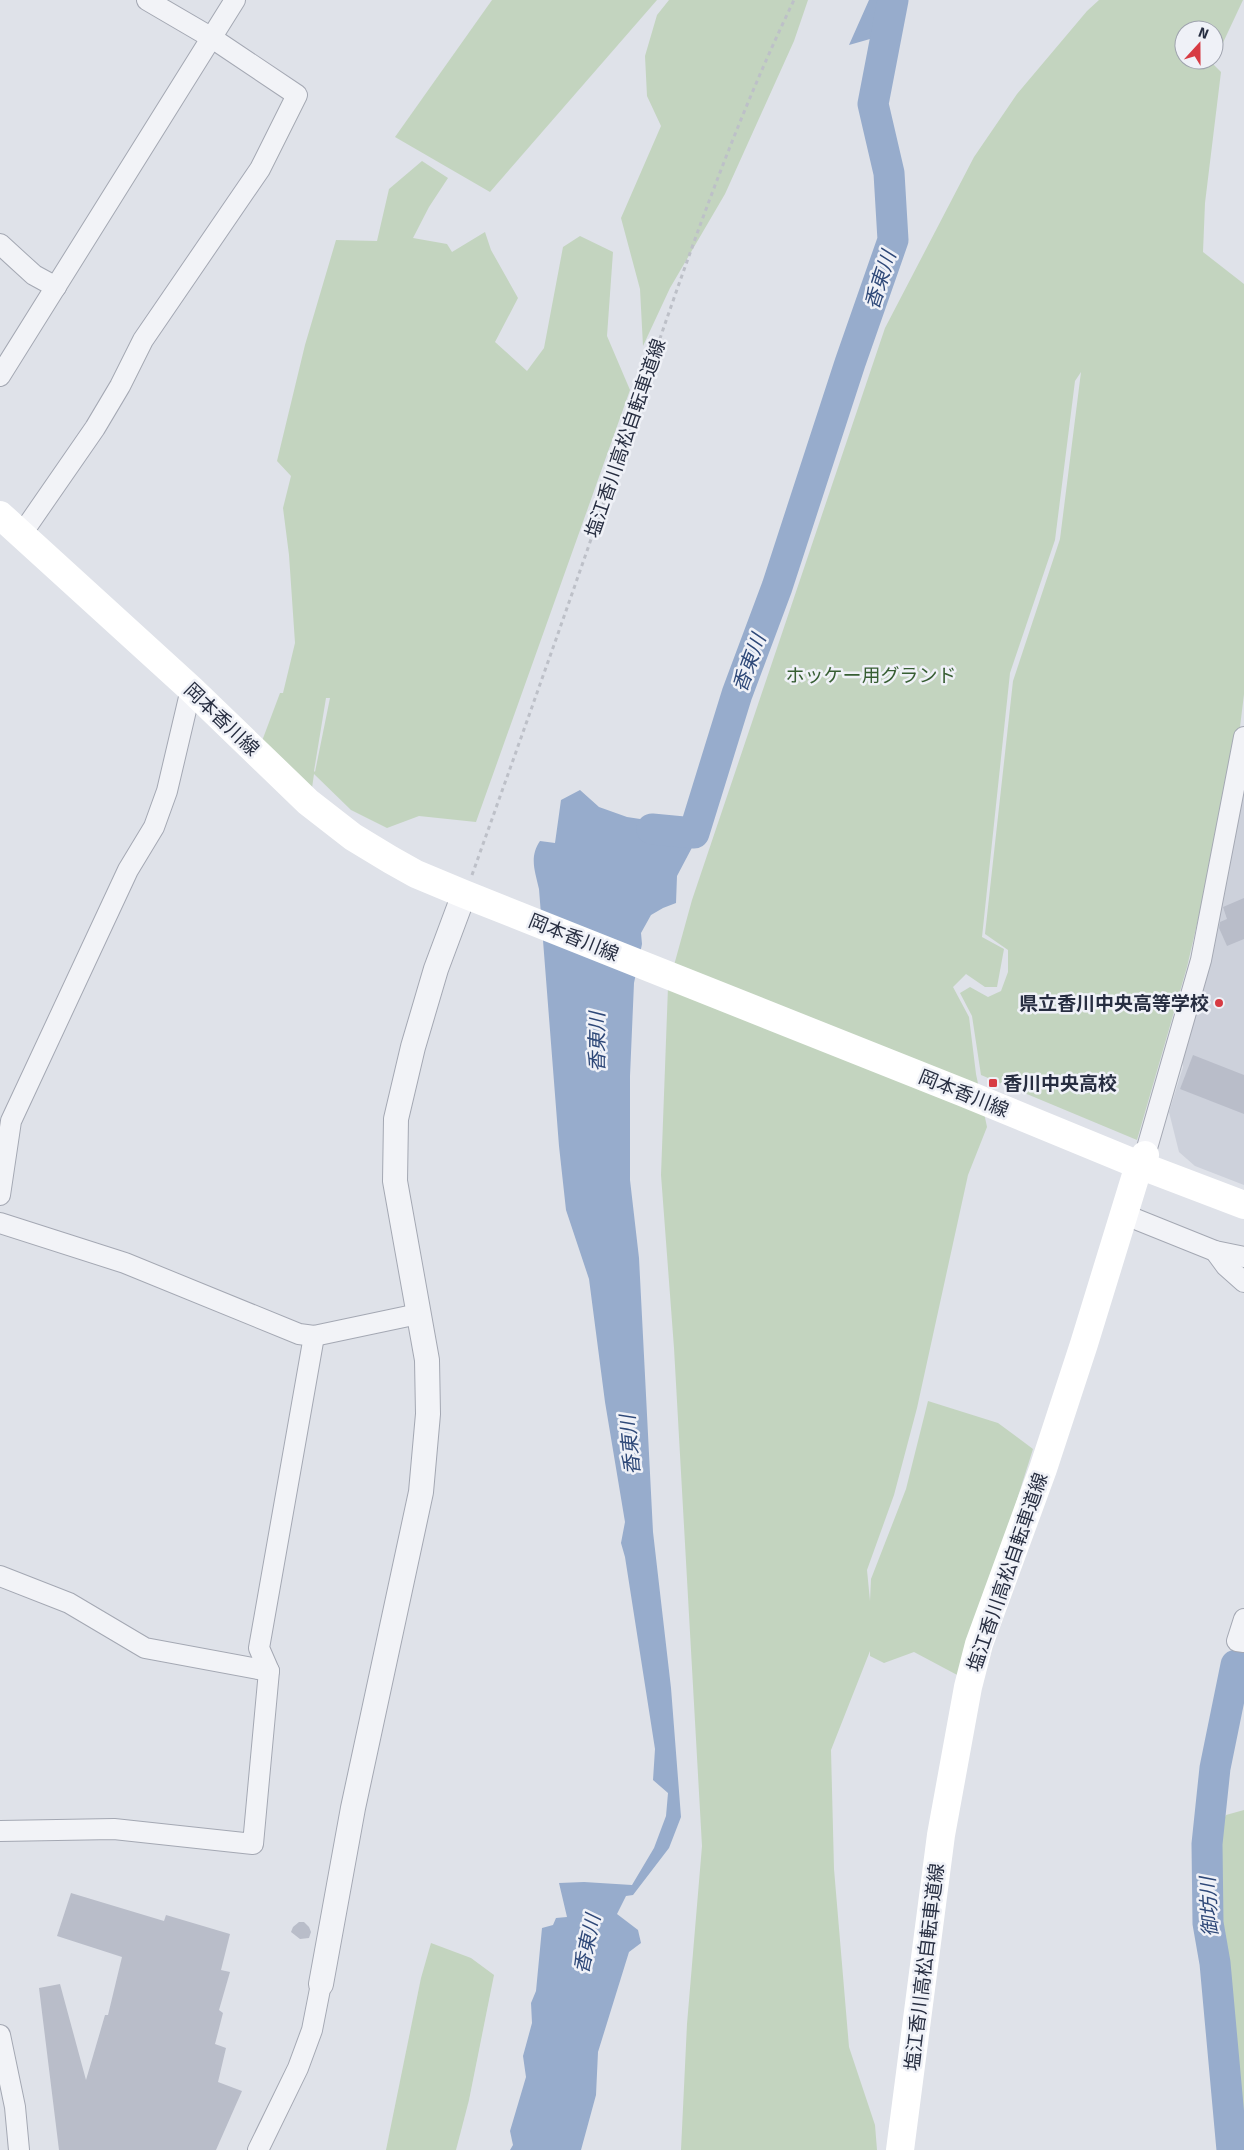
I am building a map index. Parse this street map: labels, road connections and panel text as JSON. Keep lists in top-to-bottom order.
{
  "streets": {
    "main road": ["塩江香川高松自転車道線", "岡本香川線"]
  },
  "crossings": [
    ["塩江香川高松自転車道線", "岡本香川線"]
  ],
  "water": ["香東川", "御坊川"],
  "parks": ["ホッケー用グランド"],
  "places": {
    "other": ["県立香川中央高等学校"],
    "transit": ["香川中央高校"]
  },
  "north": "top"
}
